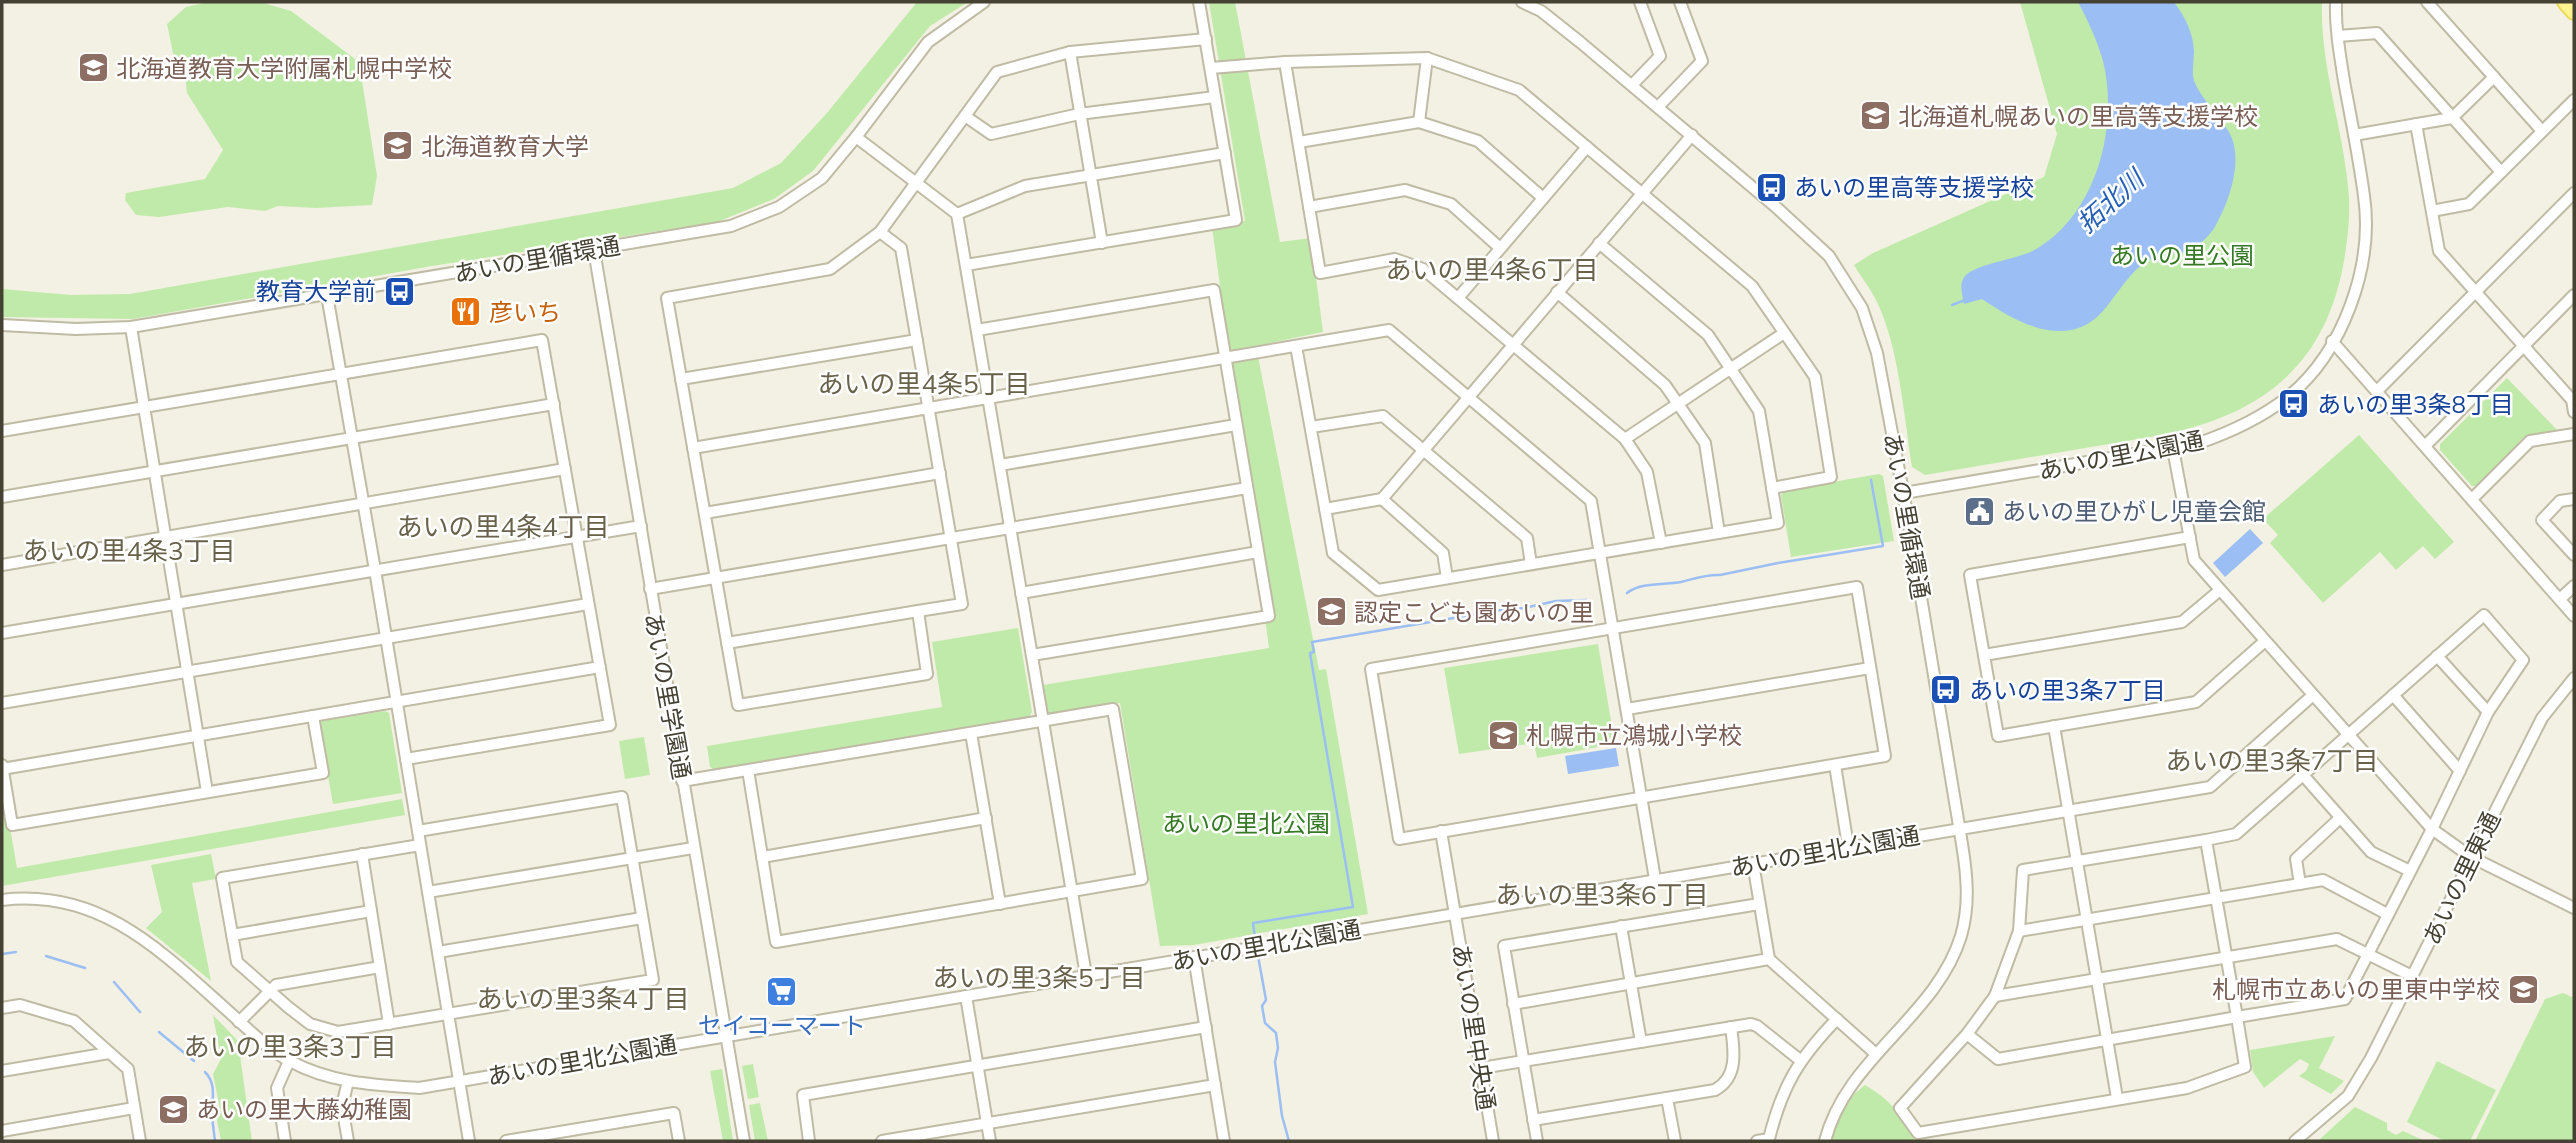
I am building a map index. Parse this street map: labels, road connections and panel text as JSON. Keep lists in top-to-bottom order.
{
  "streets": {
    "street": [
      "あいの里循環通",
      "あいの里公園通",
      "あいの里学園通",
      "あいの里北公園通",
      "あいの里東通",
      "あいの里中央通"
    ]
  },
  "crossings": [
    ["あいの里循環通", "あいの里公園通"],
    ["あいの里循環通", "あいの里学園通"],
    ["あいの里循環通", "あいの里北公園通"],
    ["あいの里学園通", "あいの里北公園通"],
    ["あいの里北公園通", "あいの里中央通"]
  ],
  "districts": [
    "あいの里4条6丁目",
    "あいの里4条5丁目",
    "あいの里4条4丁目",
    "あいの里4条3丁目",
    "あいの里3条7丁目",
    "あいの里3条6丁目",
    "あいの里3条5丁目",
    "あいの里3条4丁目",
    "あいの里3条3丁目"
  ],
  "water": ["拓北川"],
  "parks": ["あいの里公園", "あいの里北公園"],
  "places": {
    "school or university": [
      "北海道教育大学附属札幌中学校",
      "北海道札幌あいの里高等支援学校",
      "北海道教育大学",
      "認定こども園あいの里",
      "札幌市立鴻城小学校",
      "札幌市立あいの里東中学校",
      "あいの里大藤幼稚園"
    ],
    "bus stop": [
      "あいの里高等支援学校",
      "教育大学前",
      "あいの里3条8丁目",
      "あいの里3条7丁目"
    ],
    "restaurant": ["彦いち"],
    "public building": ["あいの里ひがし児童会館"],
    "supermarket": ["セイコーマート"]
  }
}
